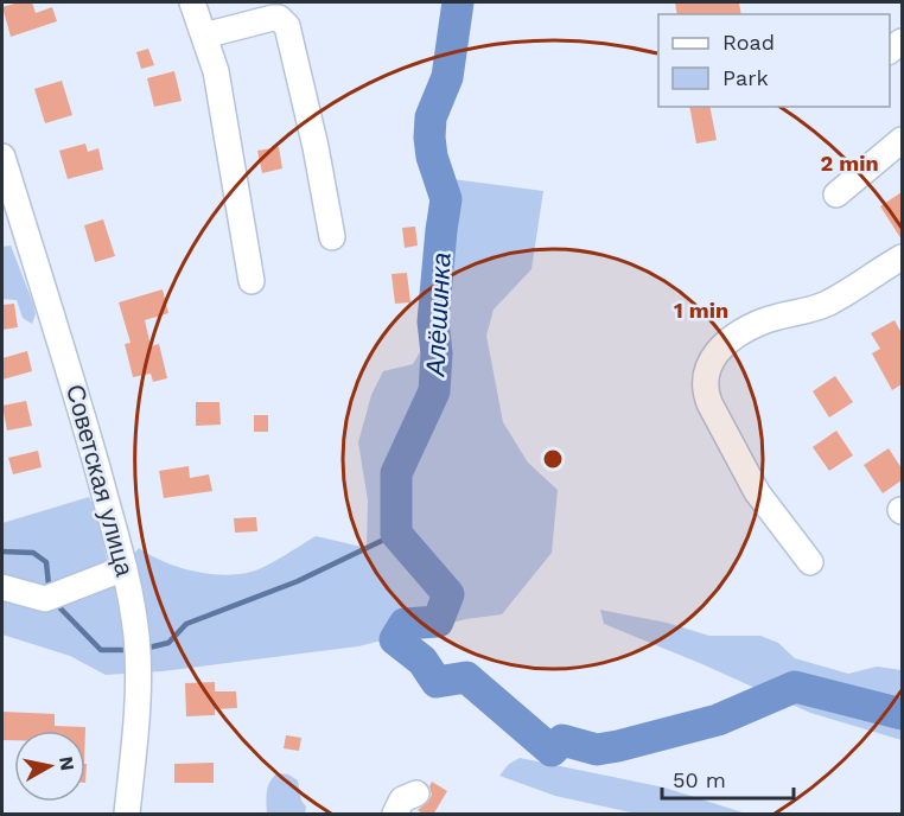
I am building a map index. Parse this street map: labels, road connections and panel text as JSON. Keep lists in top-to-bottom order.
{
  "streets": {
    "street": ["Советская улица"]
  },
  "water": ["Алёшинка"],
  "legend": ["Road", "Park"],
  "scale_bar": "50 m",
  "north": "right",
  "rings": ["2 min", "1 min"]
}
